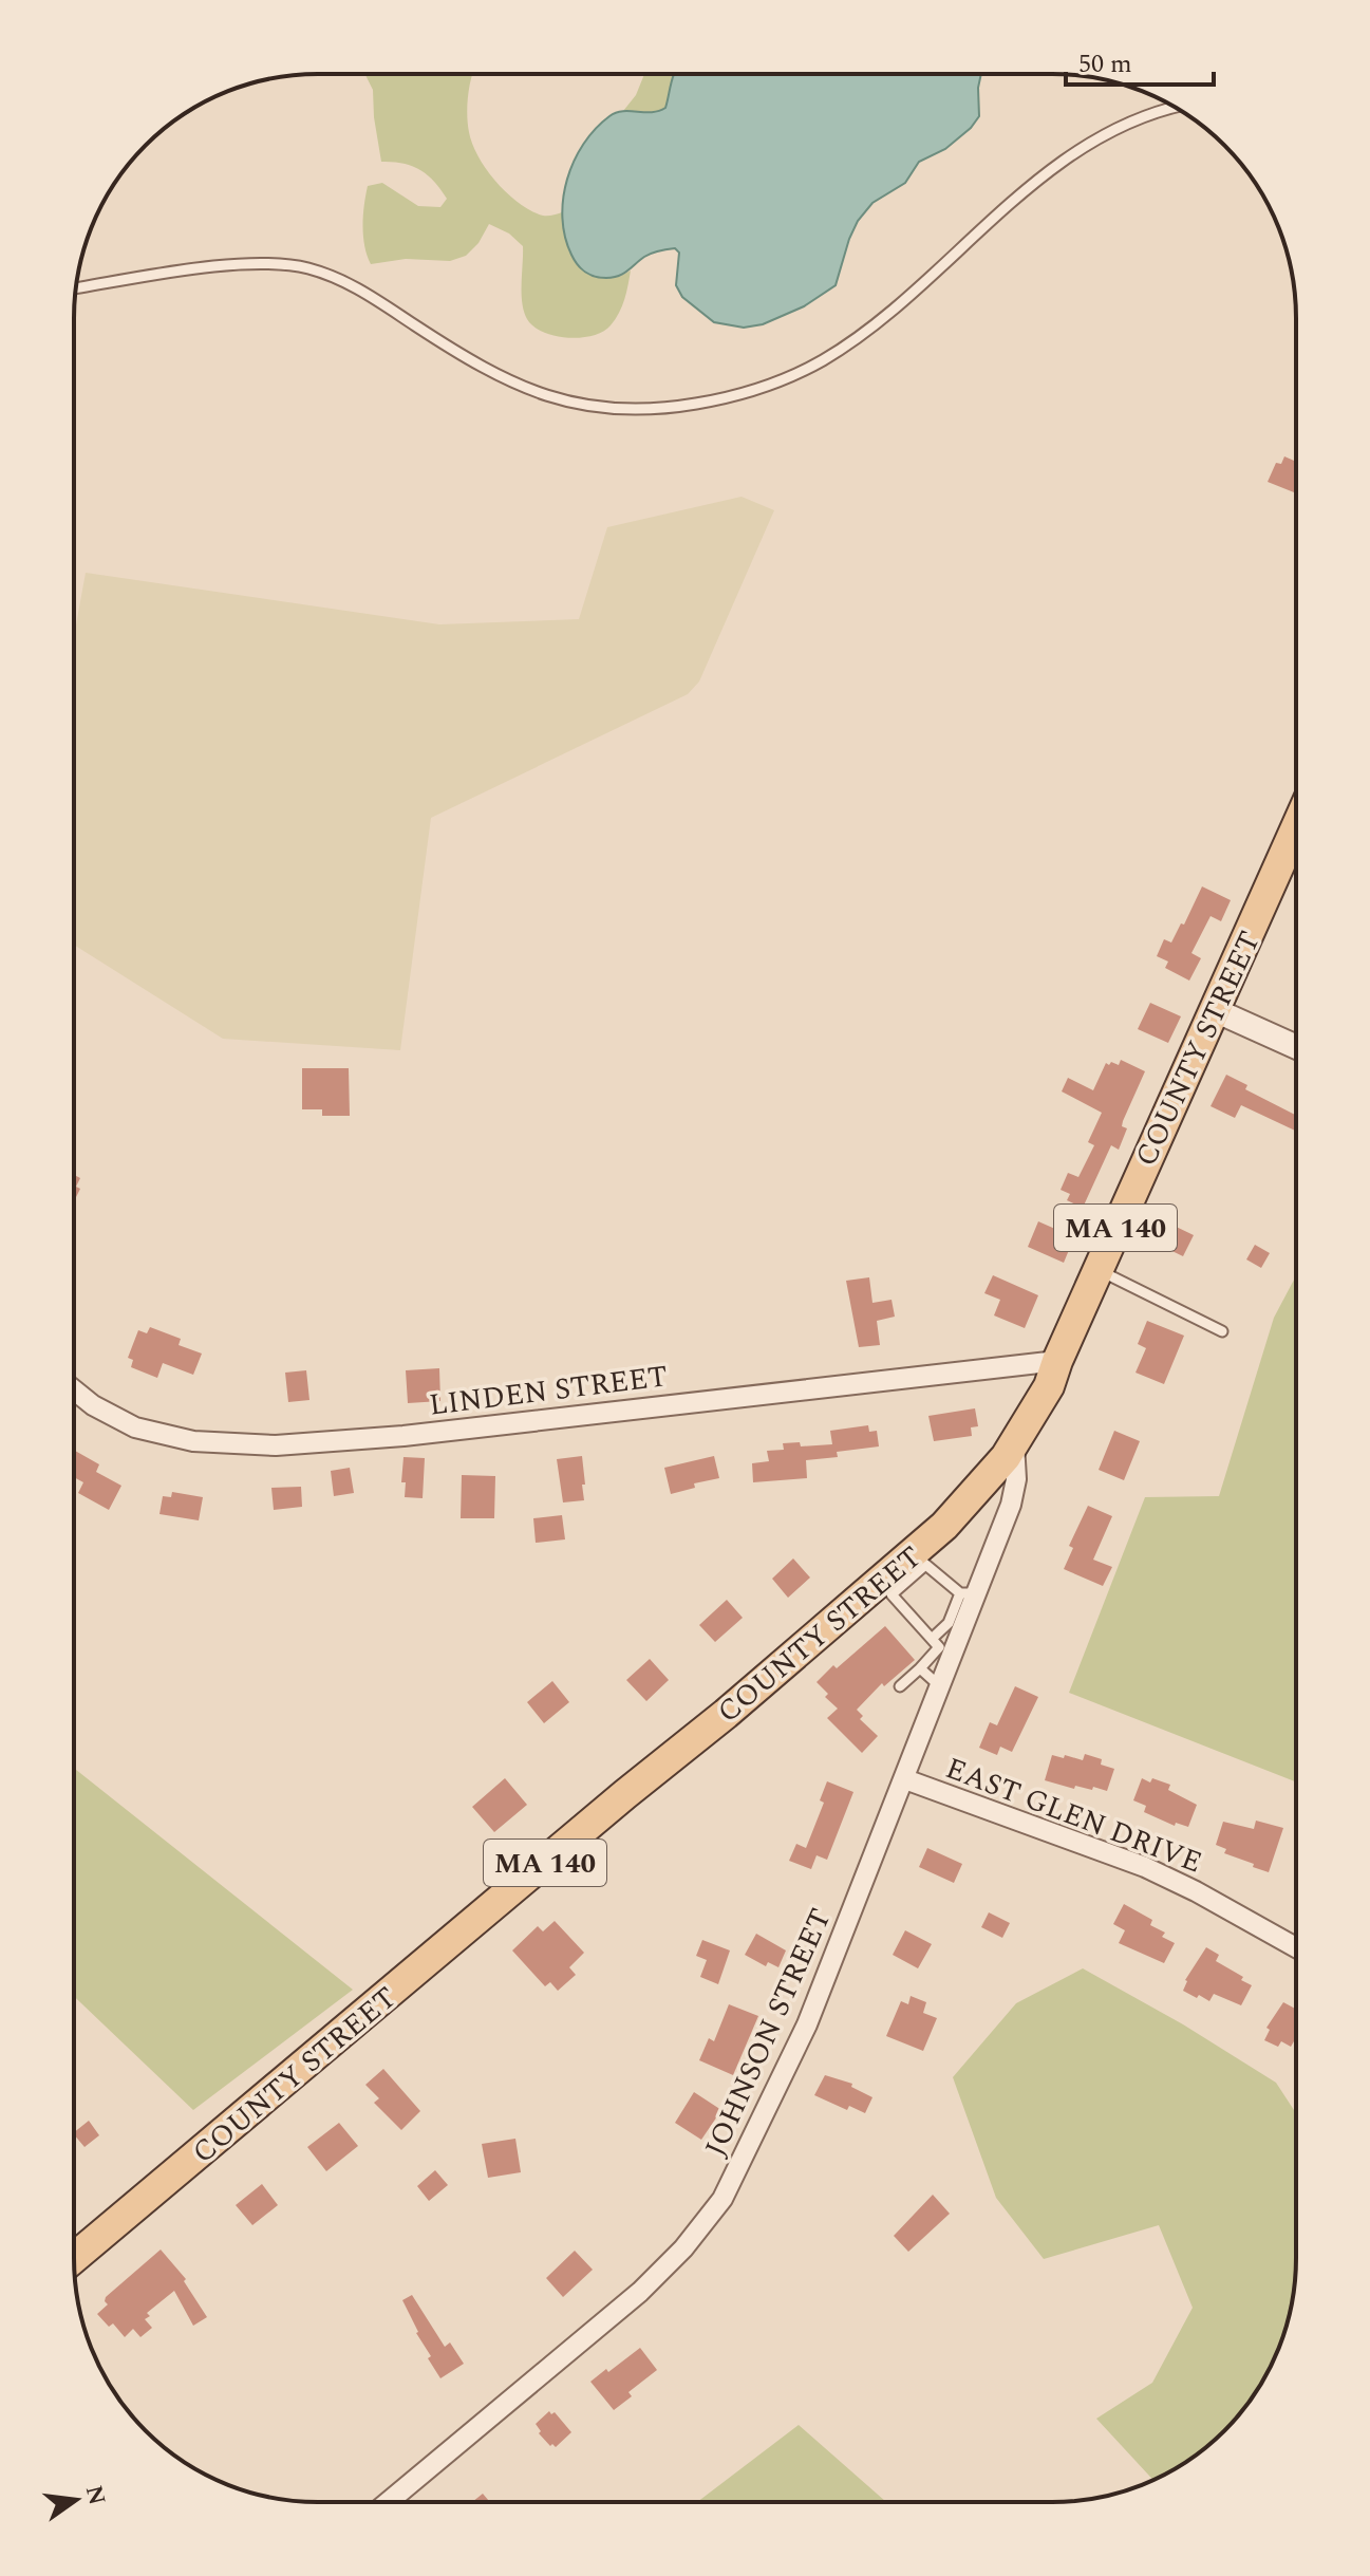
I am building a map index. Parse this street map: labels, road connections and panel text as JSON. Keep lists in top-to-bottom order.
{
  "streets": {
    "main road": ["COUNTY STREET", "MA 140"],
    "street": ["LINDEN STREET", "EAST GLEN DRIVE", "JOHNSON STREET"]
  },
  "crossings": [
    ["COUNTY STREET", "LINDEN STREET"],
    ["COUNTY STREET", "JOHNSON STREET"],
    ["EAST GLEN DRIVE", "JOHNSON STREET"]
  ],
  "scale_bar": "50 m",
  "north": "right"
}
